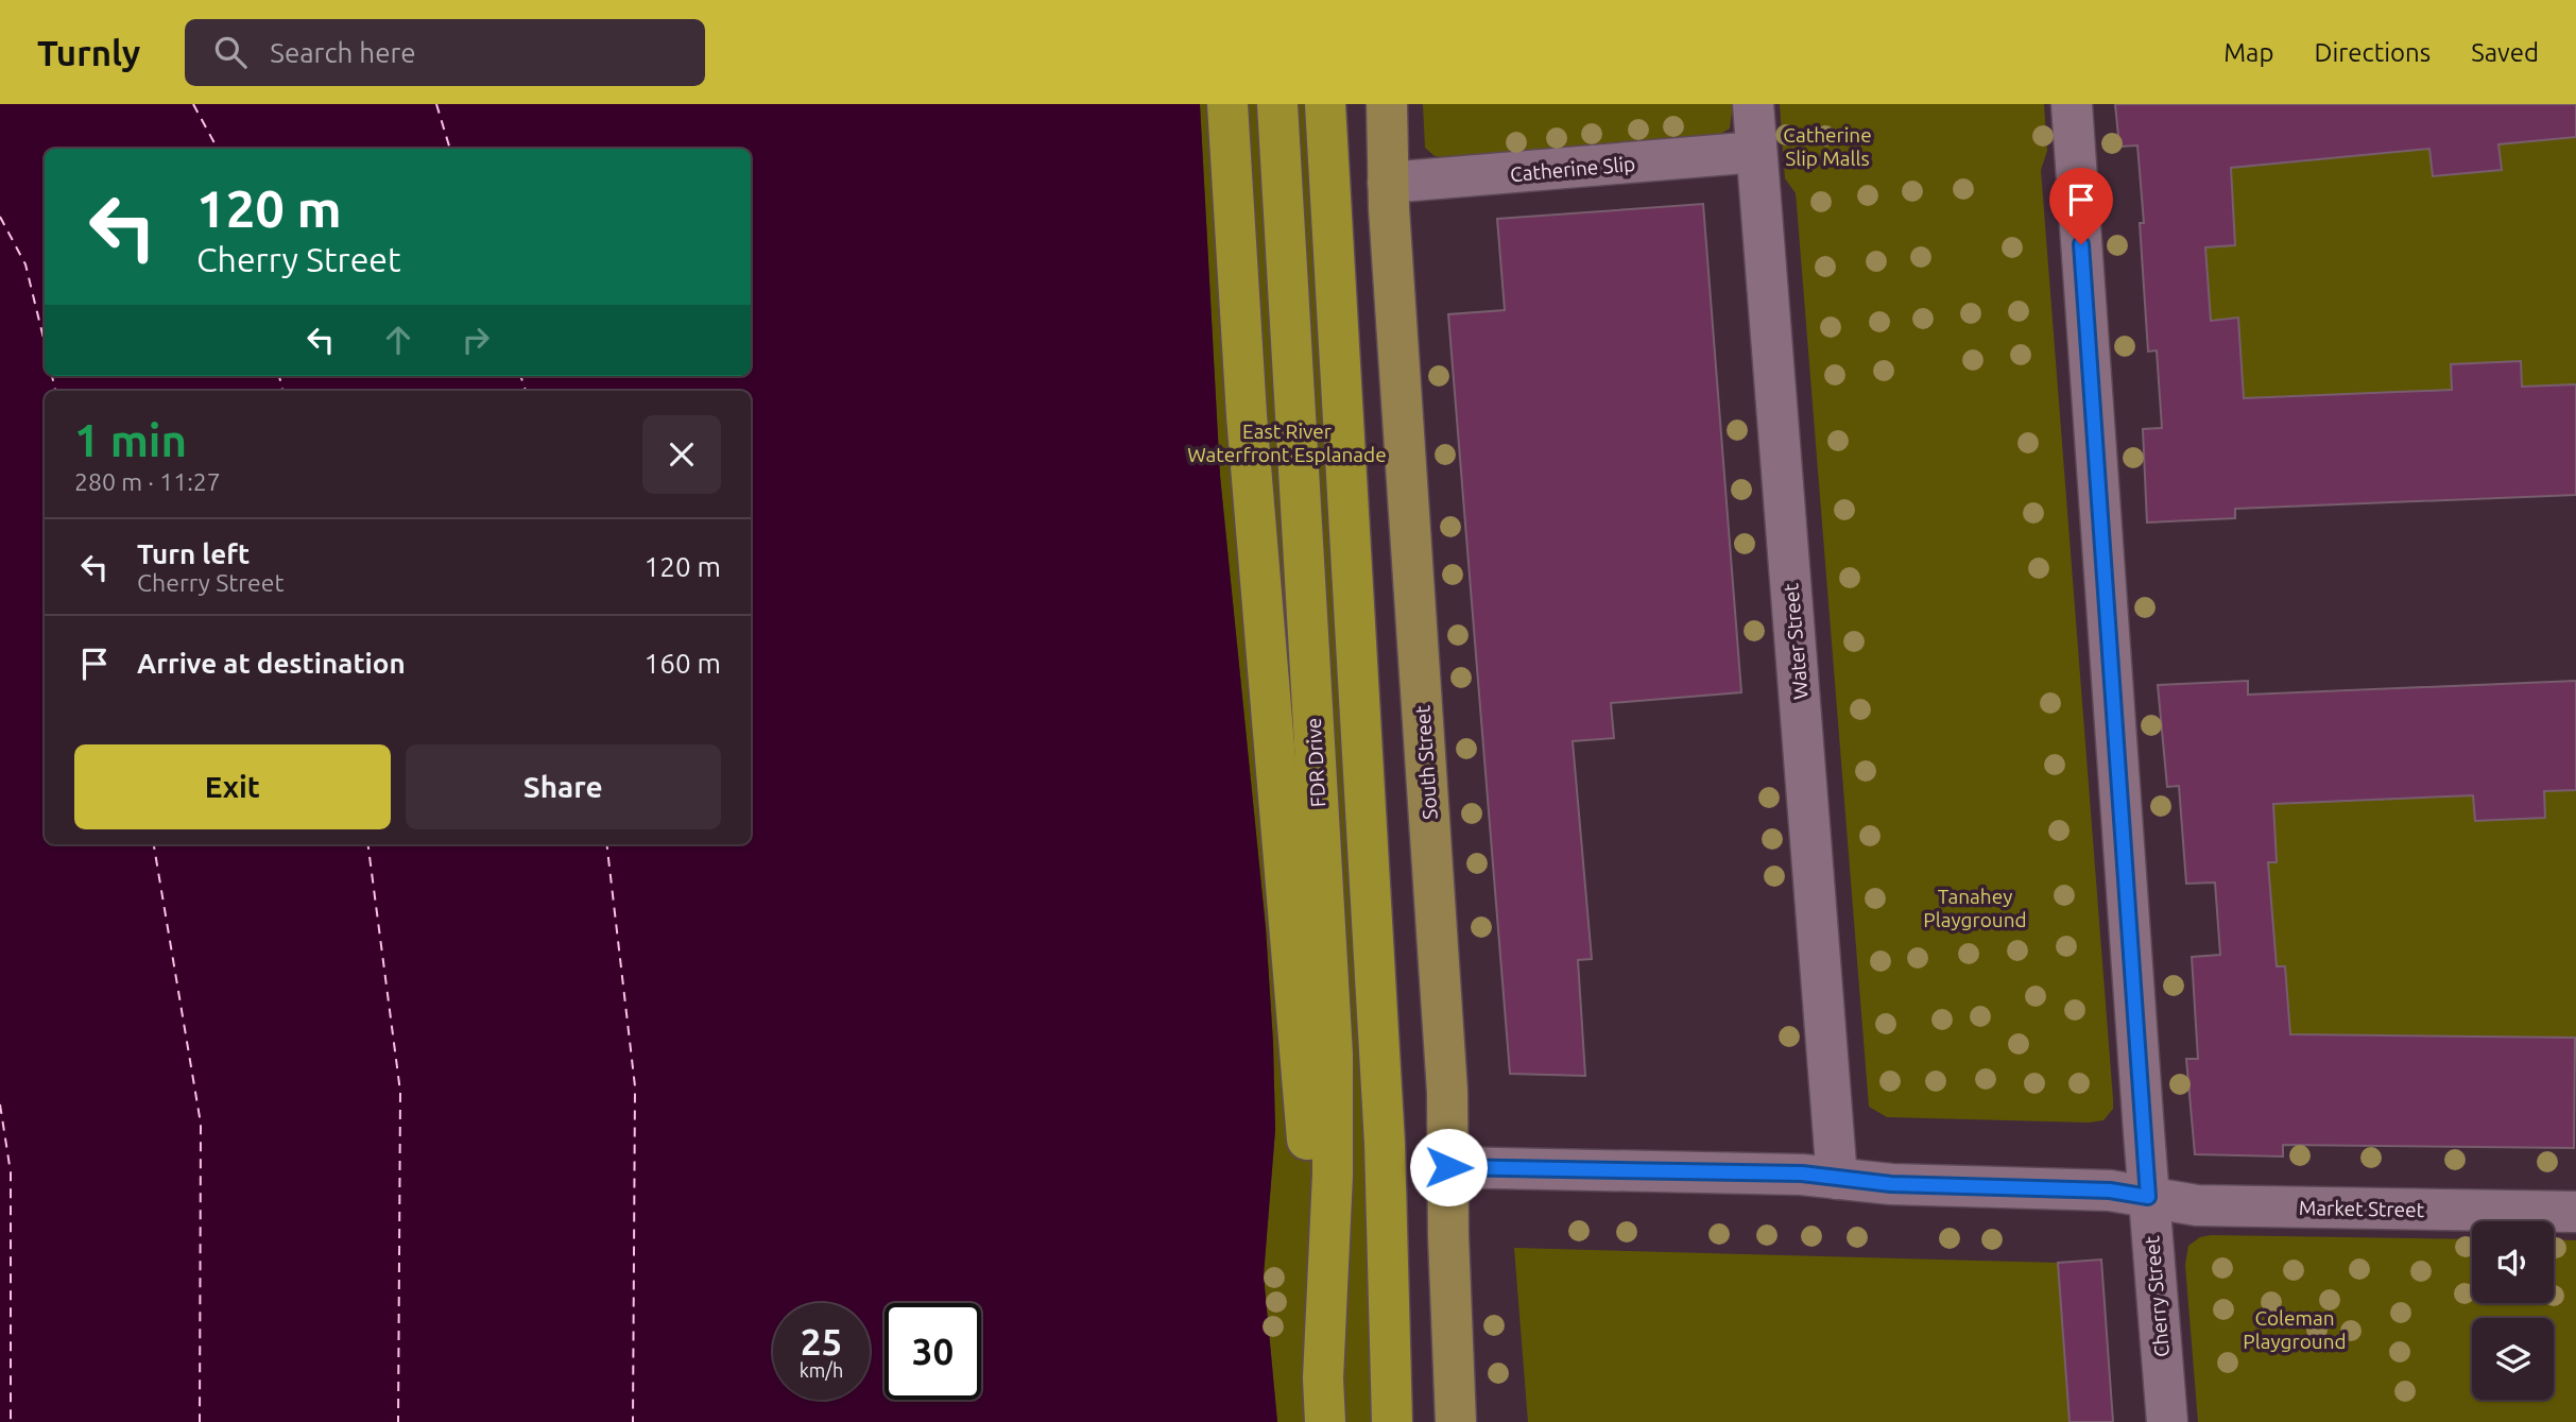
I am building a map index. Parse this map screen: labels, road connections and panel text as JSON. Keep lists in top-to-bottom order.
{
  "streets": {
    "highway": ["FDR Drive"],
    "main road": ["South Street"],
    "street": [
      "Catherine Slip",
      "Water Street",
      "Market Street",
      "Cherry Street"
    ]
  },
  "crossings": [
    ["Catherine Slip", "Water Street"],
    ["Catherine Slip", "South Street"],
    ["Water Street", "Market Street"],
    ["South Street", "Market Street"],
    ["Market Street", "Cherry Street"]
  ],
  "parks": [
    "Catherine Slip Malls",
    "East River Waterfront Esplanade",
    "Tanahey Playground",
    "Coleman Playground"
  ],
  "page": {
    "header": "Turnly",
    "search": "Search here",
    "nav": ["Map", "Directions", "Saved"],
    "turn": ["120 m", "Cherry Street"],
    "heading": ["1 min", "280 m · 11:27"],
    "list": [
      {
        "name": "Turn left",
        "note": "Cherry Street",
        "value": "120 m"
      },
      {
        "name": "Arrive at destination",
        "value": "160 m"
      }
    ],
    "buttons": ["Exit", "Share"],
    "speed": "25 km/h",
    "limit": "30"
  }
}
